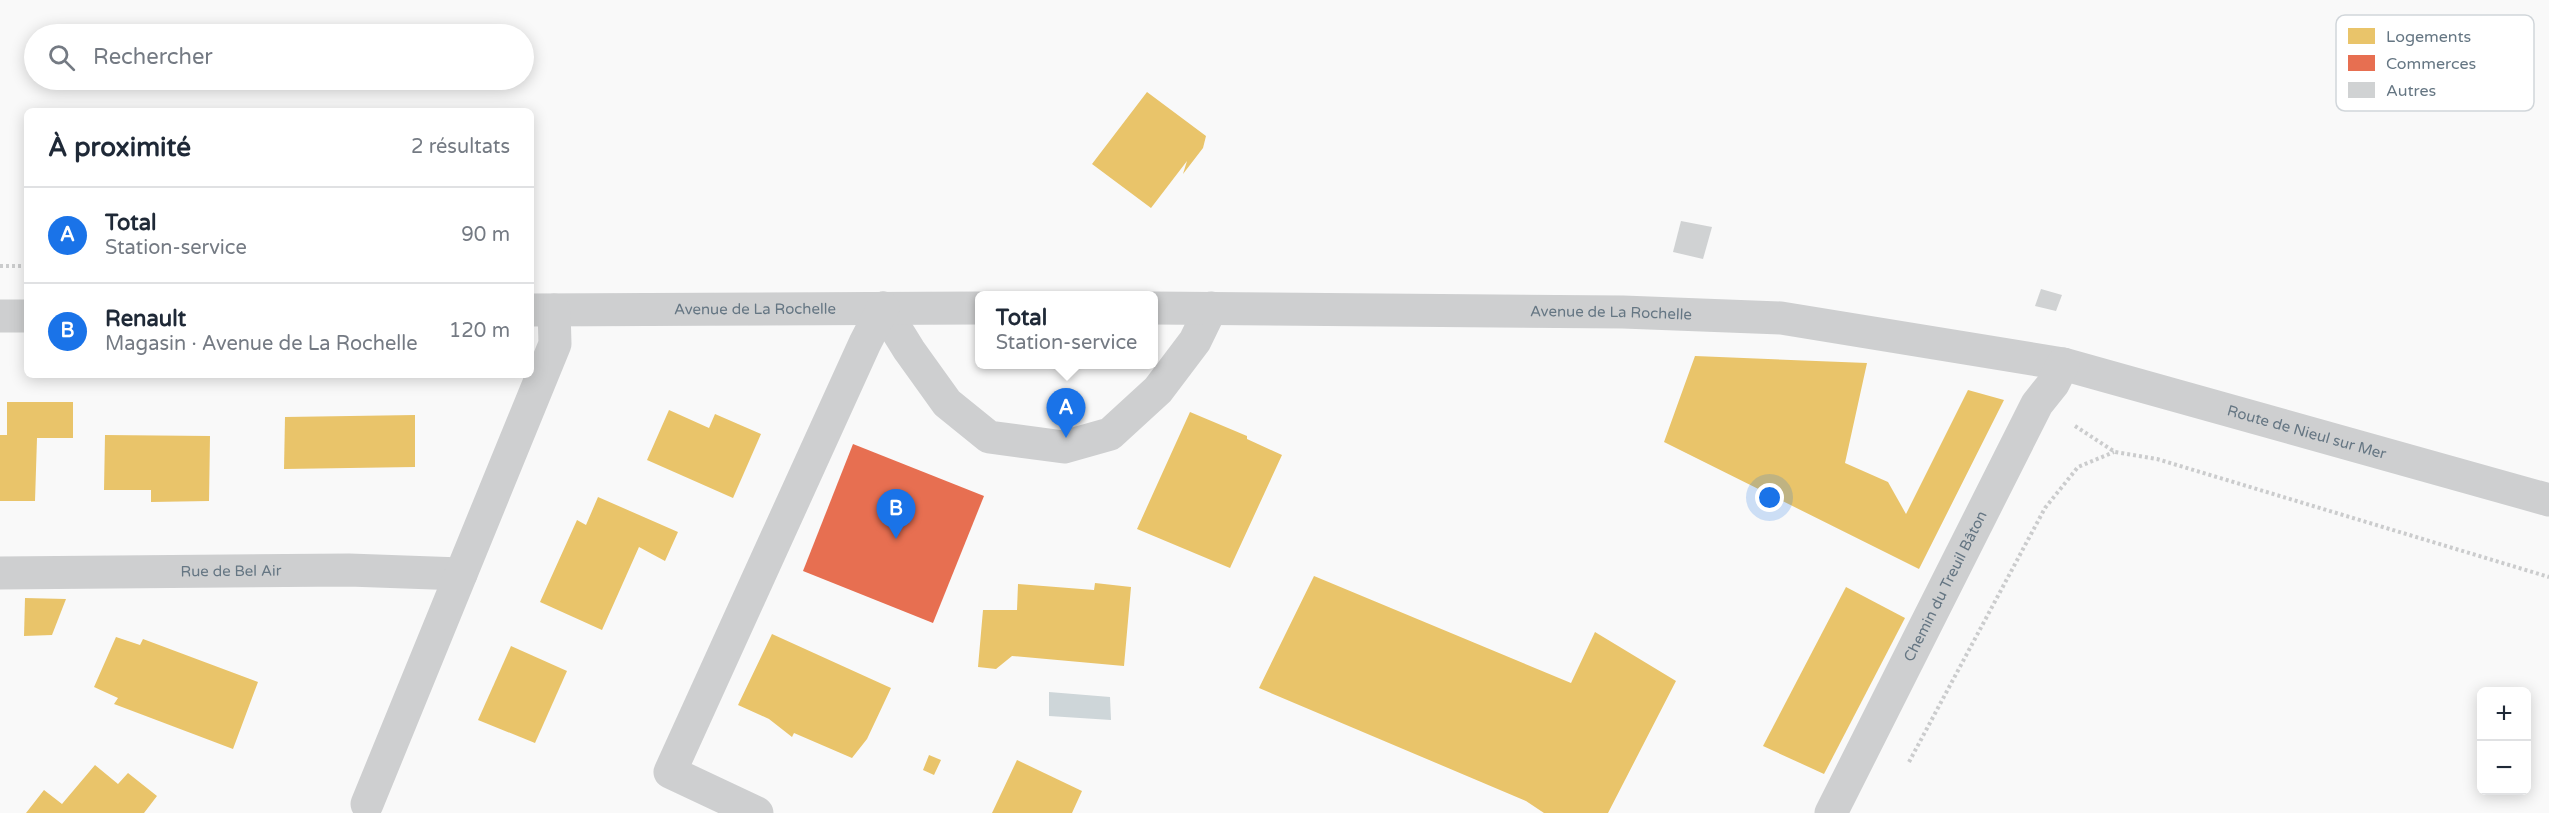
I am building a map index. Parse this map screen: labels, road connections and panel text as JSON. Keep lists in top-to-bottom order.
{
  "streets": {
    "street": [
      "Avenue de La Rochelle",
      "Route de Nieul sur Mer",
      "Rue de Bel Air",
      "Chemin du Treuil Bâton"
    ]
  },
  "crossings": [
    ["Avenue de La Rochelle", "Route de Nieul sur Mer"],
    ["Avenue de La Rochelle", "Chemin du Treuil Bâton"],
    ["Route de Nieul sur Mer", "Chemin du Treuil Bâton"]
  ],
  "legend": ["Logements", "Commerces", "Autres"],
  "page": {
    "search": "Rechercher",
    "heading": ["À proximité", "2 résultats"],
    "list": [
      {
        "mark": "A",
        "name": "Total",
        "note": "Station-service",
        "value": "90 m"
      },
      {
        "mark": "B",
        "name": "Renault",
        "note": "Magasin · Avenue de La Rochelle",
        "value": "120 m"
      }
    ],
    "popup": ["Total", "Station-service"],
    "pins": ["A", "B"],
    "map_buttons": ["+", "−"]
  }
}
